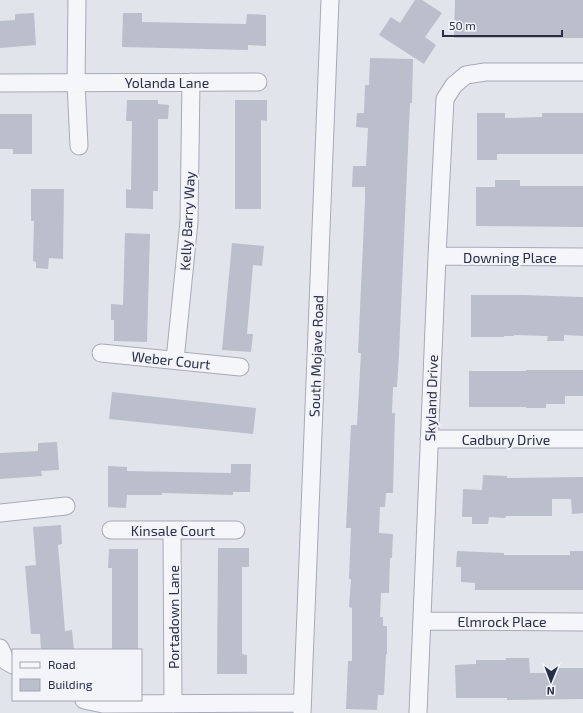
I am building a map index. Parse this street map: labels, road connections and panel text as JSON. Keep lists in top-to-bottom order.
{
  "streets": {
    "street": [
      "Yolanda Lane",
      "Kelly Barry Way",
      "Downing Place",
      "South Mojave Road",
      "Weber Court",
      "Skyland Drive",
      "Cadbury Drive",
      "Kinsale Court",
      "Portadown Lane",
      "Elmrock Place"
    ]
  },
  "crossings": [
    ["Yolanda Lane", "Kelly Barry Way"],
    ["Kelly Barry Way", "Weber Court"],
    ["Downing Place", "Skyland Drive"],
    ["Skyland Drive", "Cadbury Drive"],
    ["Skyland Drive", "Elmrock Place"],
    ["Kinsale Court", "Portadown Lane"]
  ],
  "legend": ["Road", "Building"],
  "scale_bar": "50 m",
  "north": "bottom"
}
